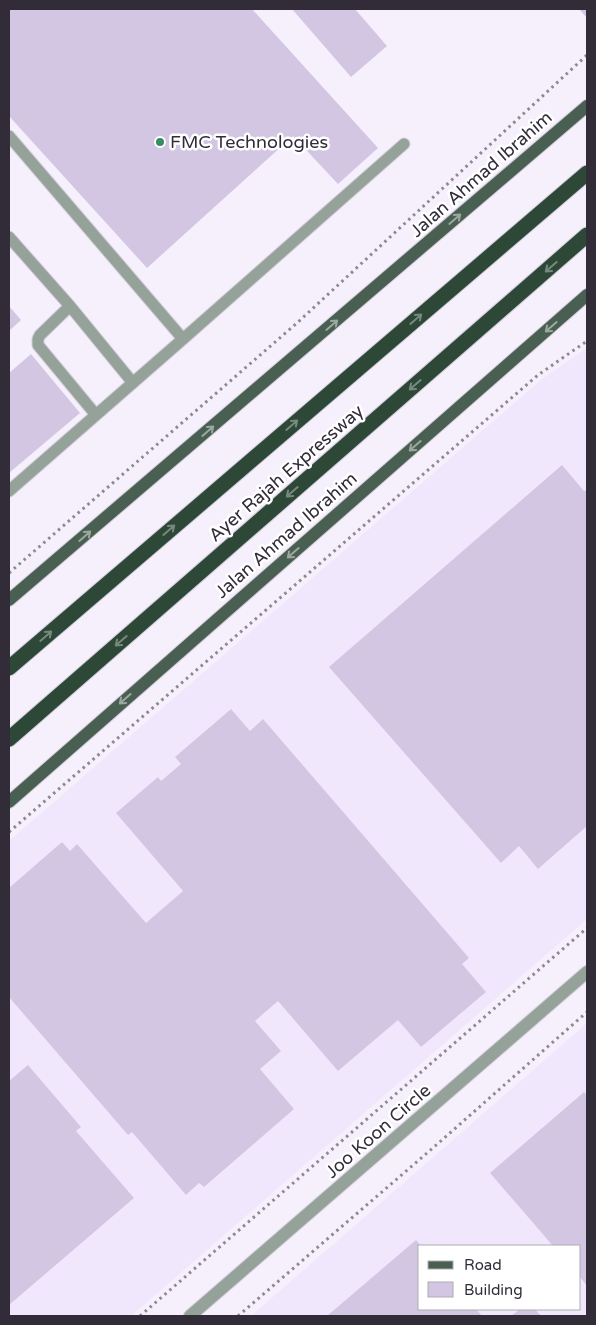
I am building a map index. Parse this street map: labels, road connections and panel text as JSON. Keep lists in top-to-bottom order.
{
  "streets": {
    "highway": ["Ayer Rajah Expressway"],
    "main road": ["Jalan Ahmad Ibrahim"],
    "street": ["Joo Koon Circle"]
  },
  "places": ["FMC Technologies"],
  "legend": ["Road", "Building"]
}
